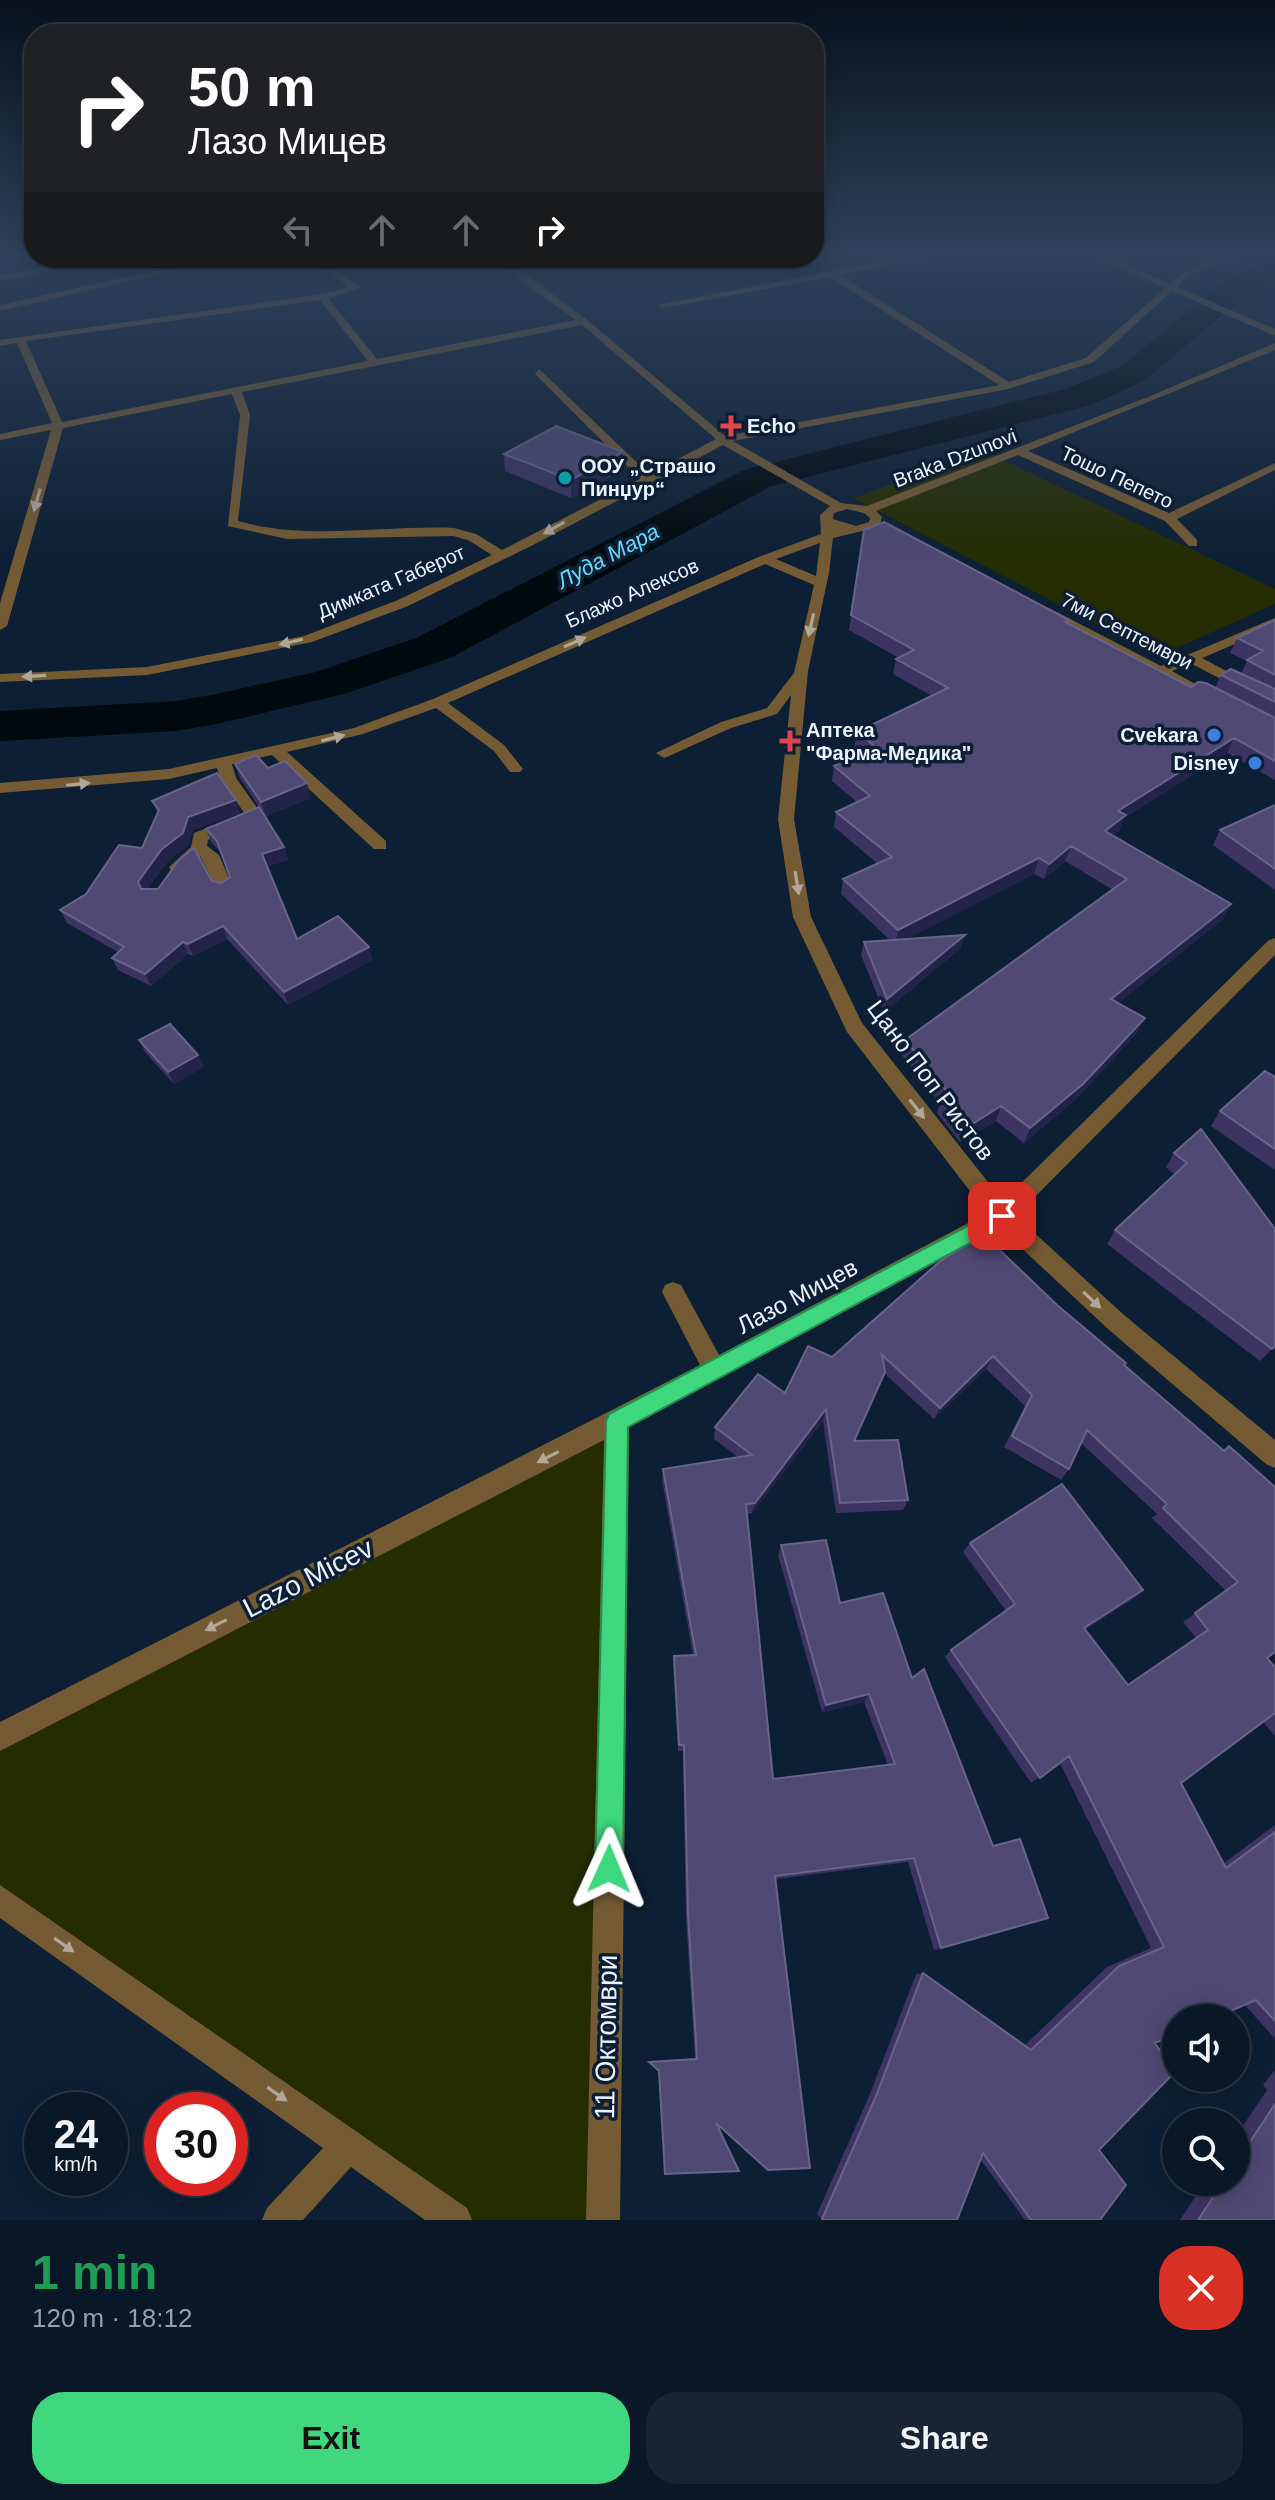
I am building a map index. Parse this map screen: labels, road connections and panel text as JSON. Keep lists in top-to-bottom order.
{
  "streets": {
    "street": [
      "Braka Dzunovi",
      "Тошо Пепето",
      "Димката Габерот",
      "Блажо Алексов",
      "7ми Септември",
      "Цано Поп Ристов",
      "Лазо Мицев",
      "Lazo Micev",
      "11 Октомври"
    ]
  },
  "crossings": [
    ["Braka Dzunovi", "Тошо Пепето"],
    ["Блажо Алексов", "Цано Поп Ристов"],
    ["Цано Поп Ристов", "Лазо Мицев"],
    ["Лазо Мицев", "Lazo Micev"],
    ["Лазо Мицев", "11 Октомври"],
    ["Lazo Micev", "11 Октомври"]
  ],
  "one_way": [
    "Димката Габерот",
    "Блажо Алексов",
    "Цано Поп Ристов",
    "Lazo Micev"
  ],
  "water": ["Луда Мара"],
  "places": {
    "health": ["Echo", "Аптека \"Фарма-Медика\""],
    "other": ["ООУ „Страшо Пинџур“", "Cvekara", "Disney"]
  },
  "page": {
    "turn": ["50 m", "Лазо Мицев"],
    "speed": "24 km/h",
    "limit": "30",
    "heading": ["1 min", "120 m · 18:12"],
    "buttons": ["Exit", "Share"]
  }
}
